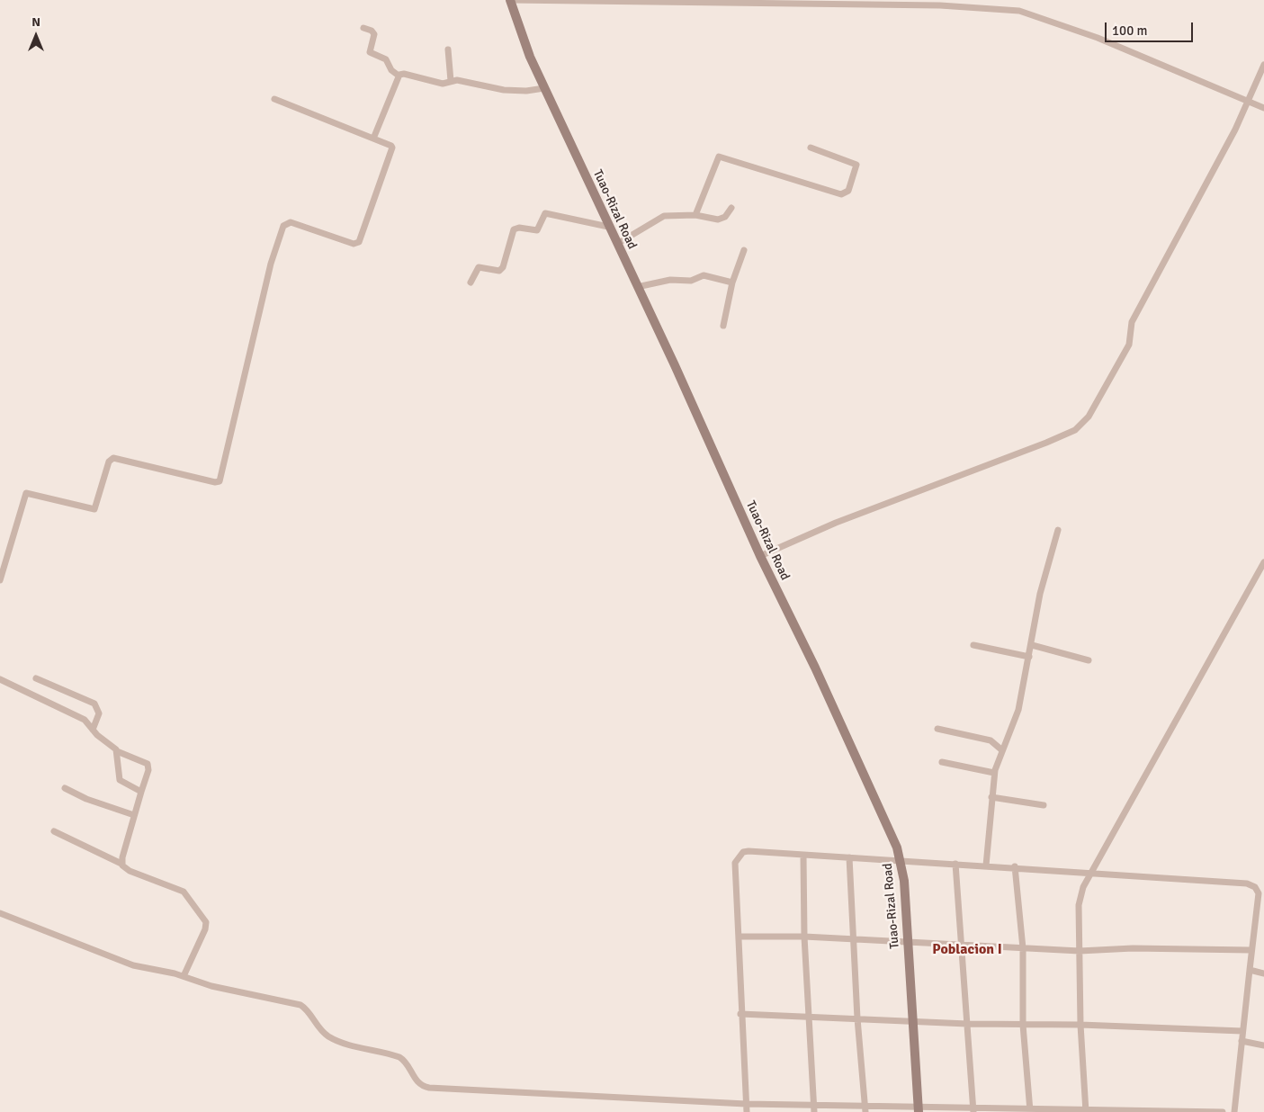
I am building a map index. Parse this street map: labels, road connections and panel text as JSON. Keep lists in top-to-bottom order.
{
  "streets": {
    "main road": ["Tuao-Rizal Road"]
  },
  "districts": ["Poblacion I"],
  "scale_bar": "100 m",
  "north": "top"
}
